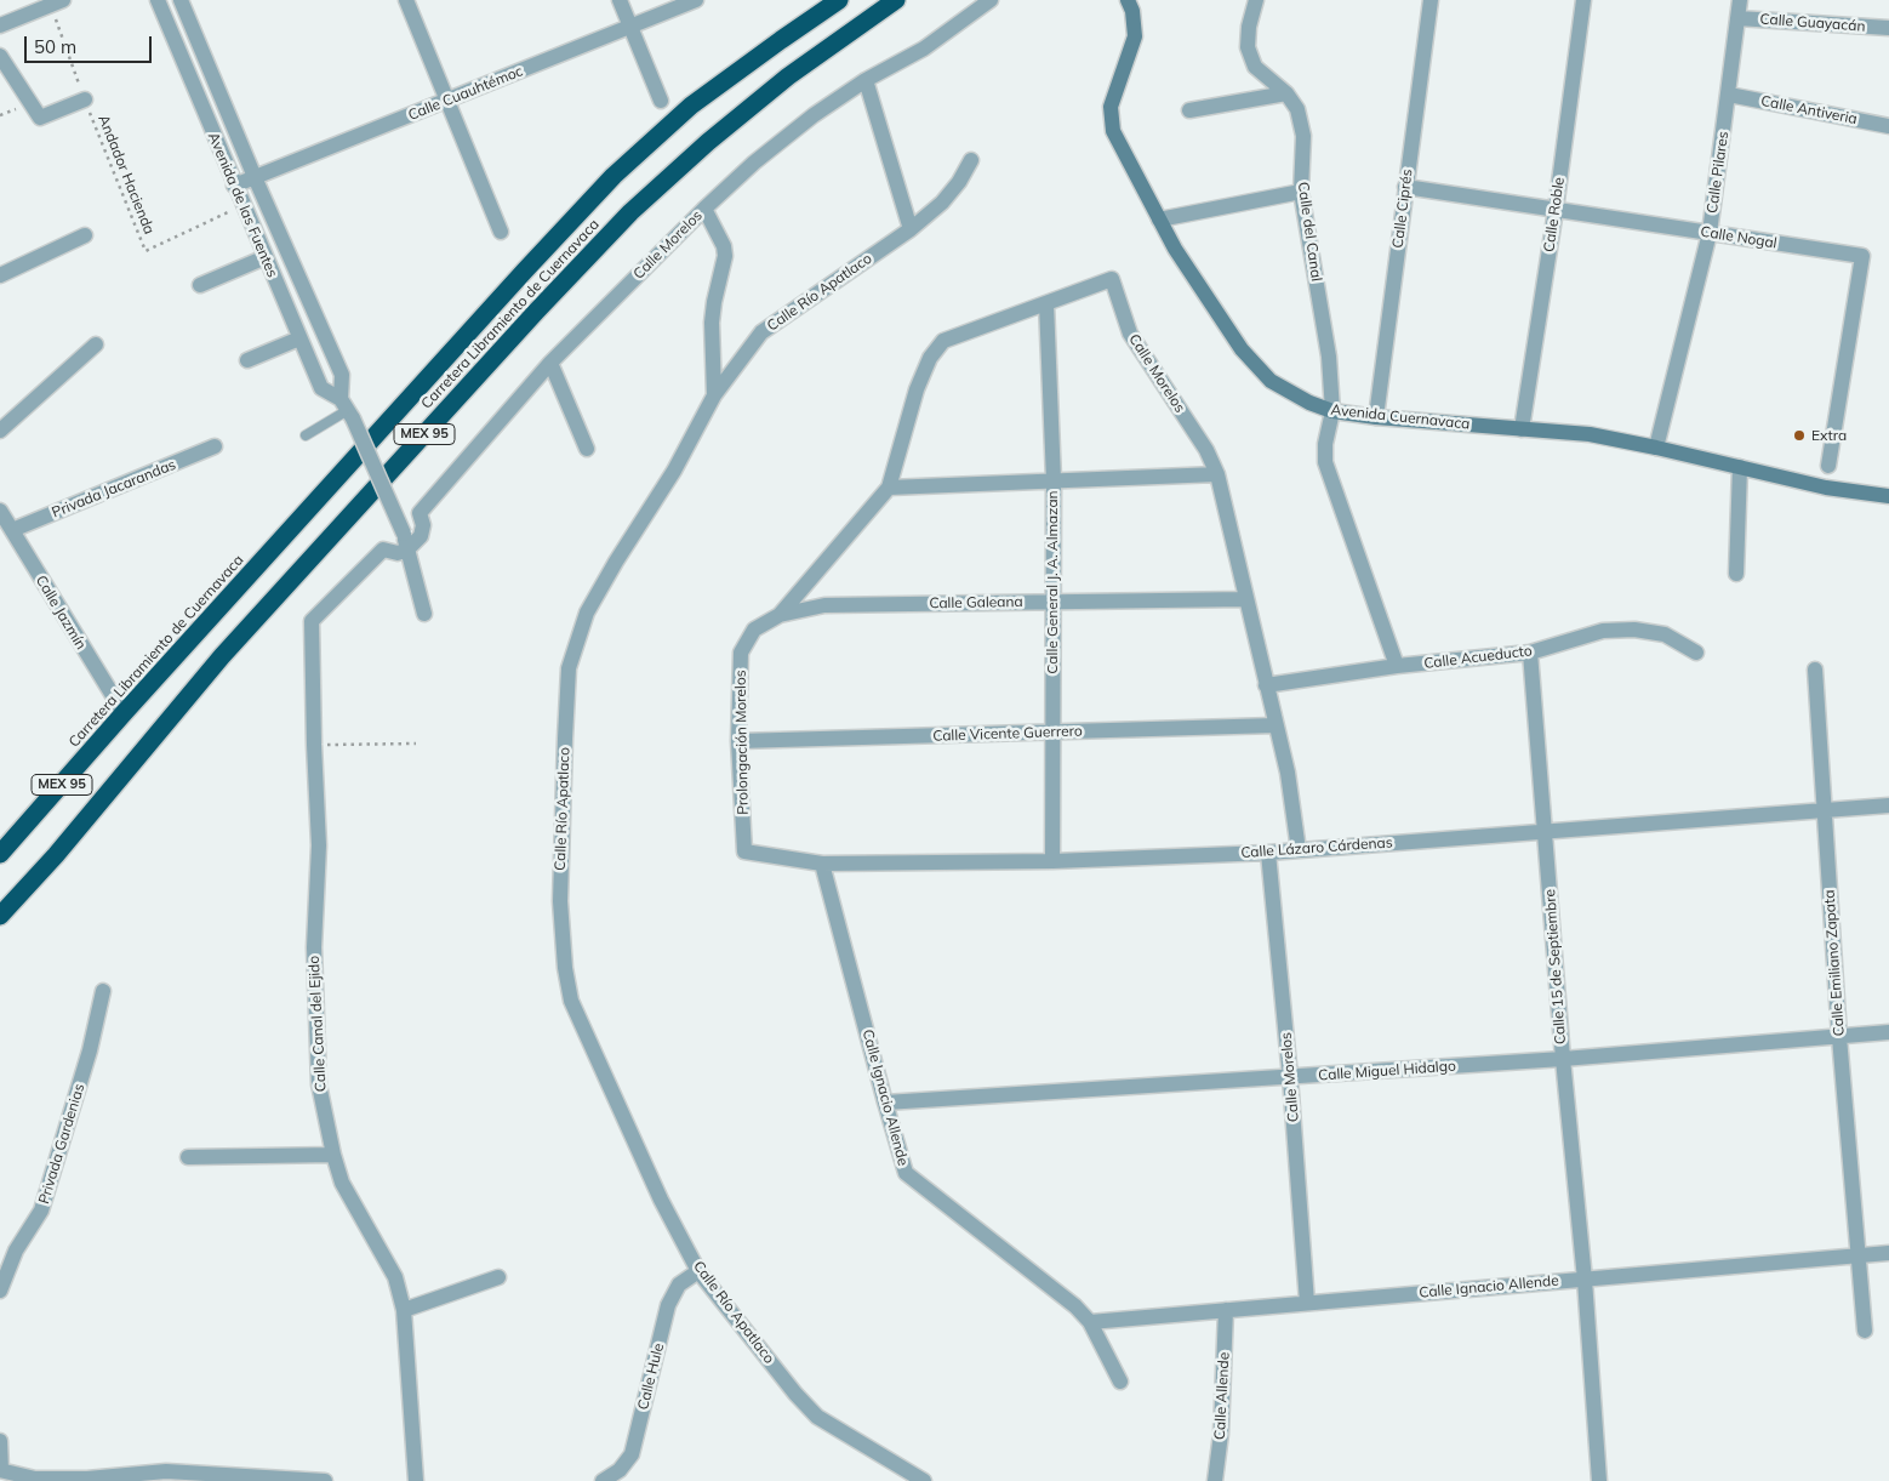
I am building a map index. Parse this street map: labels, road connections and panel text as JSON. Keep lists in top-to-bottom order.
{
  "streets": {
    "highway": ["Carretera Libramiento de Cuernavaca", "MEX 95"],
    "main road": ["Avenida Cuernavaca"],
    "street": [
      "Calle Guayacán",
      "Calle Cuauhtémoc",
      "Calle Antiveria",
      "Calle Pilares",
      "Avenida de las Fuentes",
      "Calle Ciprés",
      "Calle Roble",
      "Calle del Canal",
      "Calle Nogal",
      "Calle Morelos",
      "Calle Río Apatlaco",
      "Privada Jacarandas",
      "Calle General J. A. Almazan",
      "Calle Galeana",
      "Calle Jazmín",
      "Calle Acueducto",
      "Calle Vicente Guerrero",
      "Prolongación Morelos",
      "Calle Lázaro Cárdenas",
      "Calle Emiliano Zapata",
      "Calle 15 de Septiembre",
      "Calle Canal del Ejido",
      "Calle Miguel Hidalgo",
      "Calle Ignacio Allende",
      "Privada Gardenias",
      "Calle Hule",
      "Calle Allende"
    ],
    "path": ["Andador Hacienda"]
  },
  "crossings": [
    ["Calle Guayacán", "Calle Pilares"],
    ["Calle Cuauhtémoc", "Avenida de las Fuentes"],
    ["Calle Antiveria", "Calle Pilares"],
    ["Calle Pilares", "Calle Nogal"],
    ["Calle Pilares", "Avenida Cuernavaca"],
    ["Andador Hacienda", "Avenida de las Fuentes"],
    ["Calle Ciprés", "Calle Nogal"],
    ["Calle Ciprés", "Avenida Cuernavaca"],
    ["Calle Roble", "Calle Nogal"],
    ["Calle Roble", "Avenida Cuernavaca"],
    ["Calle del Canal", "Avenida Cuernavaca"],
    ["Calle Morelos", "Calle General J. A. Almazan"],
    ["Calle Morelos", "Calle Galeana"],
    ["Calle Morelos", "Calle Acueducto"],
    ["Calle Morelos", "Calle Vicente Guerrero"],
    ["Calle Morelos", "Prolongación Morelos"],
    ["Calle Morelos", "Calle Lázaro Cárdenas"],
    ["Calle Morelos", "Calle Canal del Ejido"],
    ["Calle Morelos", "Calle Miguel Hidalgo"],
    ["Calle Morelos", "Calle Ignacio Allende"],
    ["Calle Río Apatlaco", "Calle Hule"],
    ["Carretera Libramiento de Cuernavaca", "Calle Jazmín"],
    ["Privada Jacarandas", "Calle Jazmín"],
    ["Calle General J. A. Almazan", "Calle Galeana"],
    ["Calle General J. A. Almazan", "Calle Vicente Guerrero"],
    ["Calle General J. A. Almazan", "Calle Lázaro Cárdenas"],
    ["Calle Galeana", "Prolongación Morelos"],
    ["Calle Acueducto", "Calle 15 de Septiembre"],
    ["Calle Vicente Guerrero", "Prolongación Morelos"],
    ["Prolongación Morelos", "Calle Lázaro Cárdenas"],
    ["Calle Lázaro Cárdenas", "Calle Emiliano Zapata"],
    ["Calle Lázaro Cárdenas", "Calle 15 de Septiembre"],
    ["Calle Lázaro Cárdenas", "Calle Ignacio Allende"],
    ["Calle Emiliano Zapata", "Calle Miguel Hidalgo"],
    ["Calle Emiliano Zapata", "Calle Ignacio Allende"],
    ["Calle 15 de Septiembre", "Calle Miguel Hidalgo"],
    ["Calle 15 de Septiembre", "Calle Ignacio Allende"],
    ["Calle Miguel Hidalgo", "Calle Ignacio Allende"],
    ["Calle Ignacio Allende", "Calle Allende"]
  ],
  "places": ["Extra"],
  "scale_bar": "50 m"
}
